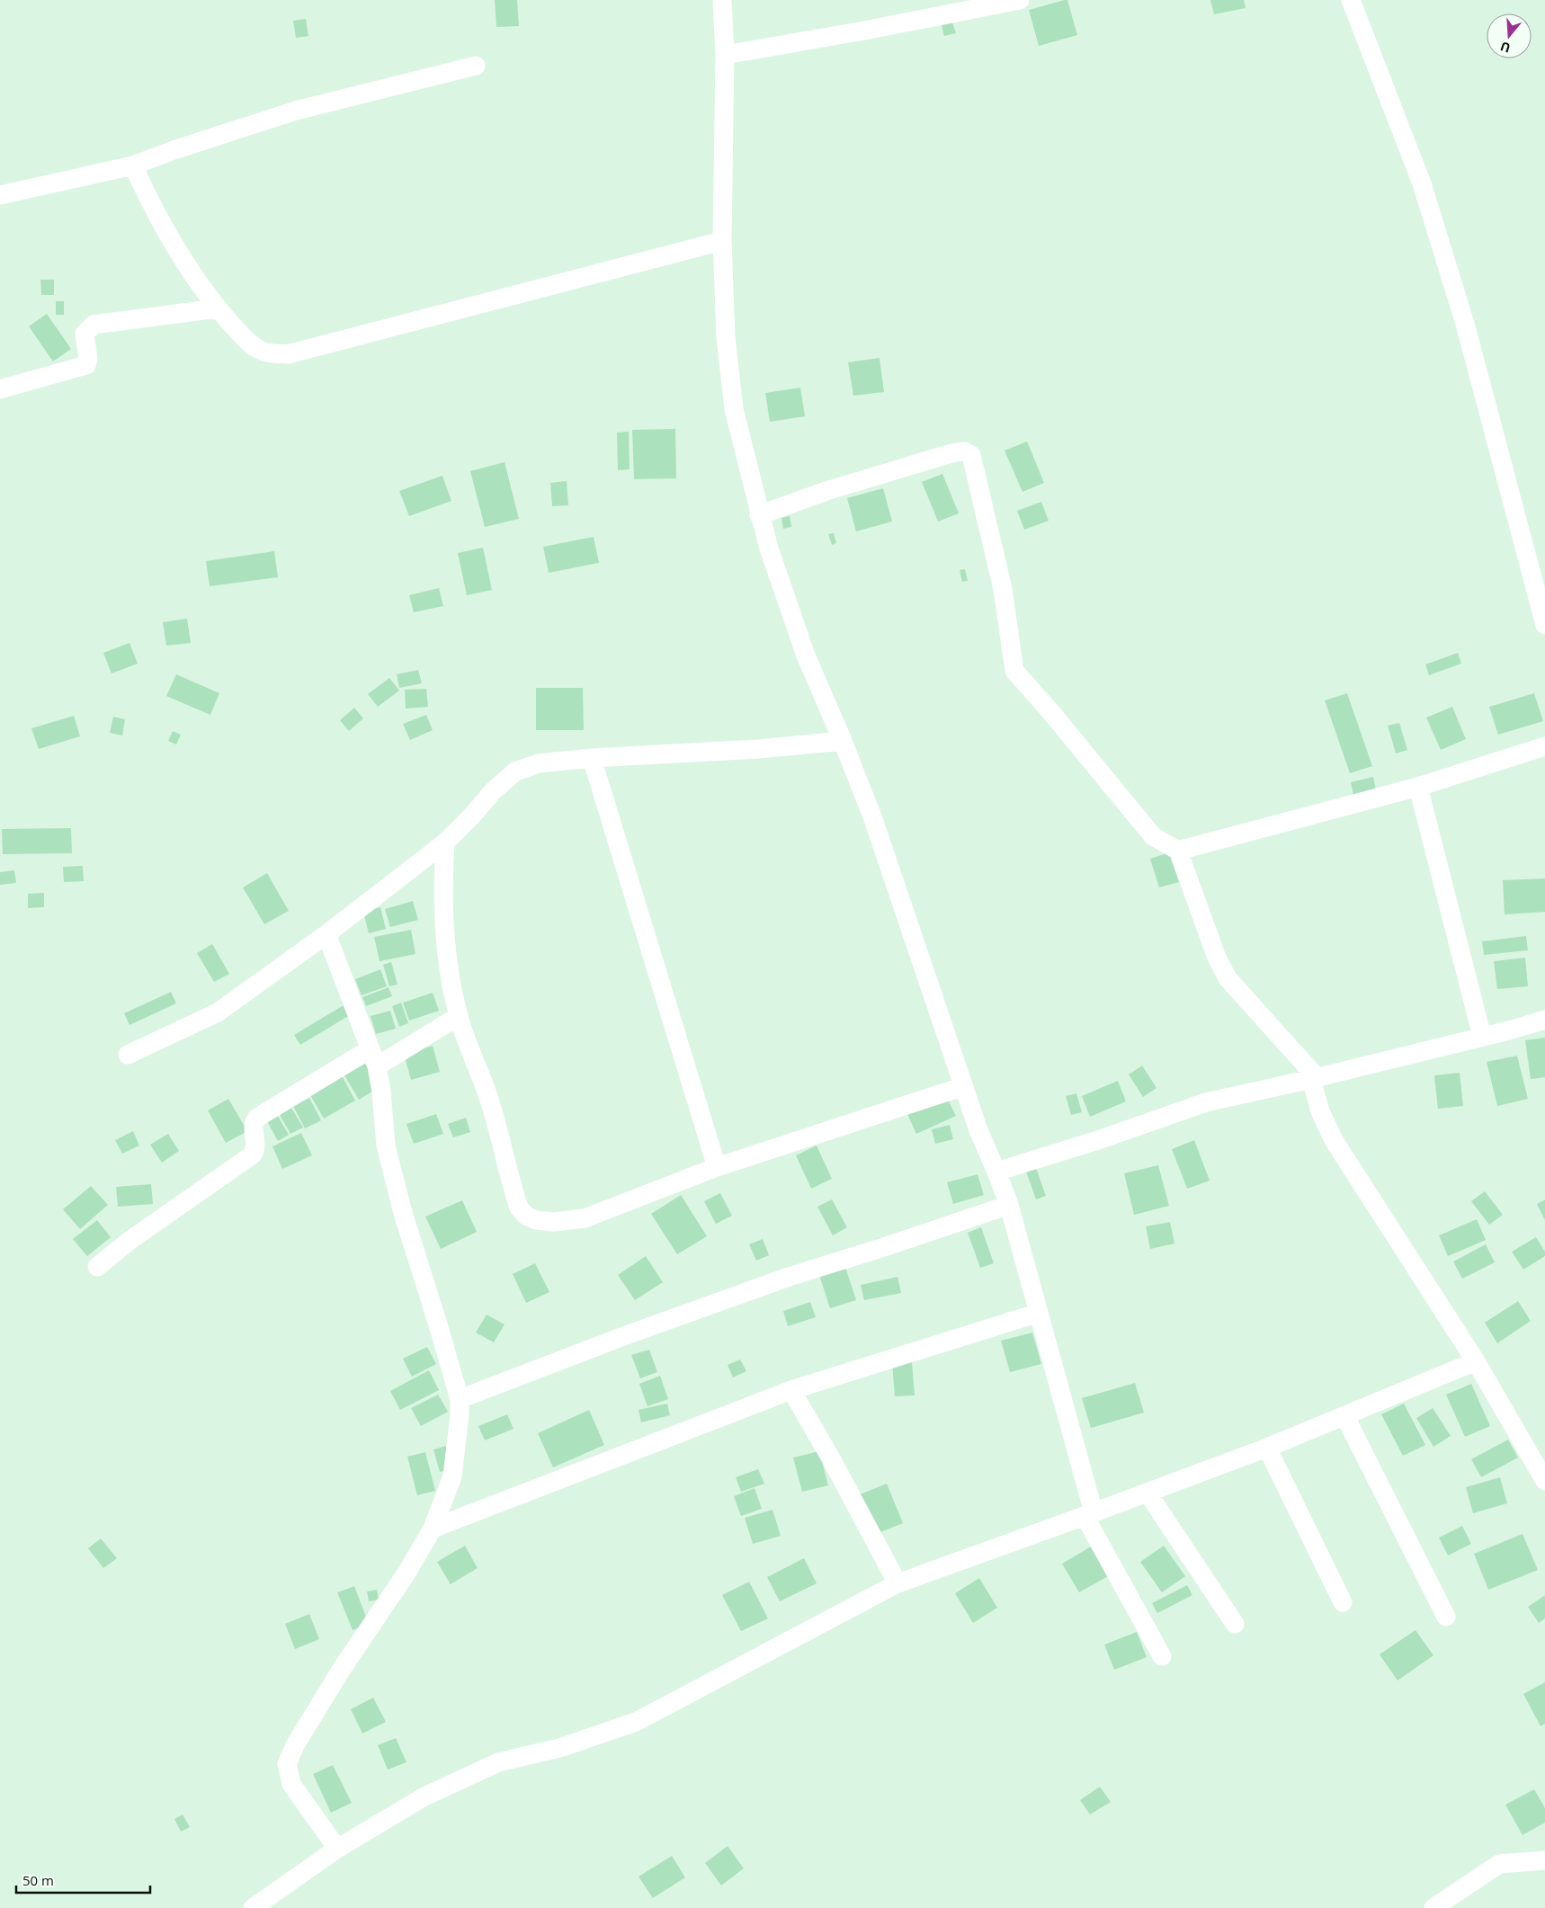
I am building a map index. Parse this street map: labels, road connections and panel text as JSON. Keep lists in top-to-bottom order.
{
  "scale_bar": "50 m",
  "north": "bottom"
}
